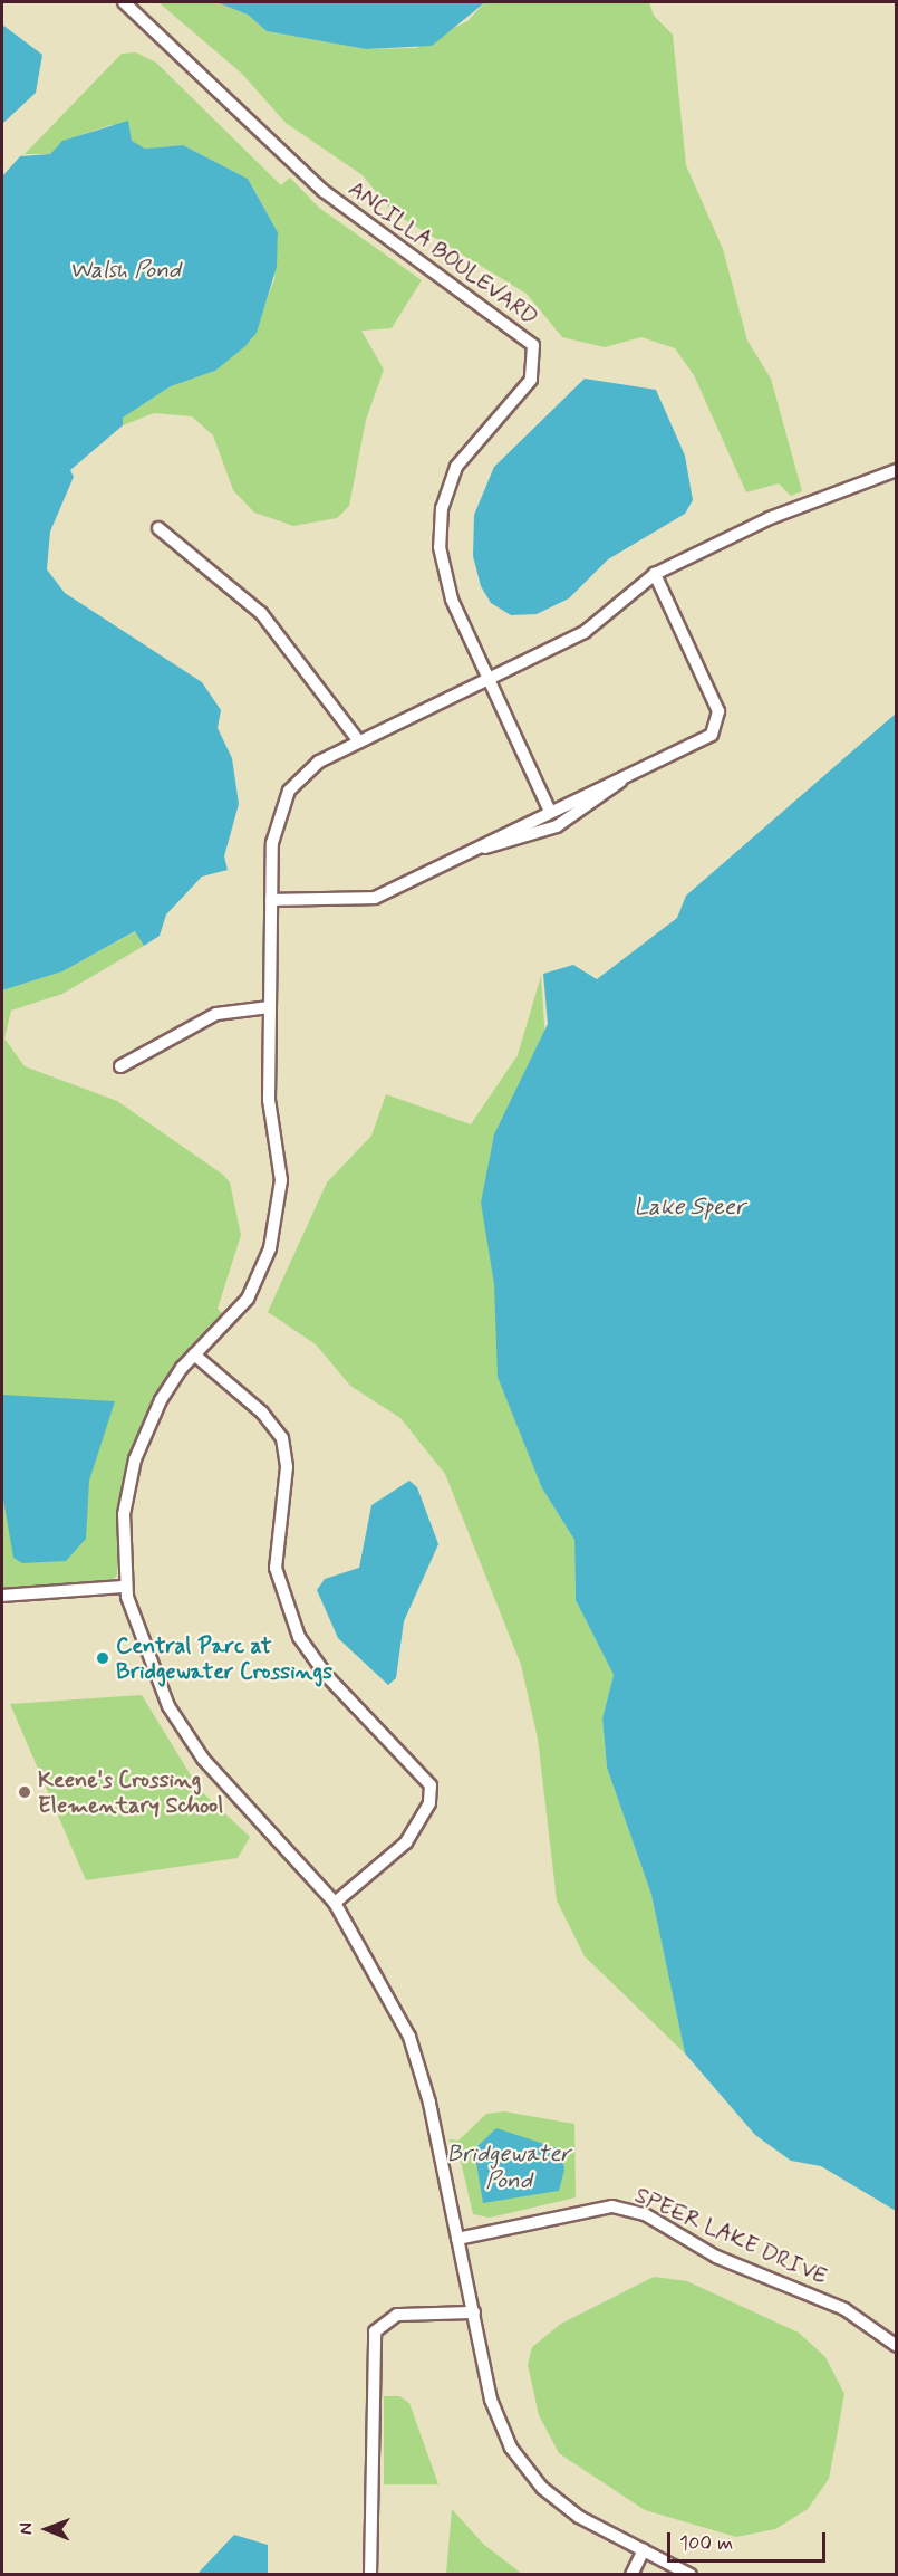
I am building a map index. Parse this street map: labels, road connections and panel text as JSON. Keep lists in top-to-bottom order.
{
  "streets": {
    "street": ["ANCILLA BOULEVARD", "SPEER LAKE DRIVE"]
  },
  "water": ["Walsh Pond", "Lake Speer", "Bridgewater Pond"],
  "places": ["Central Parc at Bridgewater Crossings", "Keene's Crossing Elementary School"],
  "scale_bar": "100 m",
  "north": "left"
}
